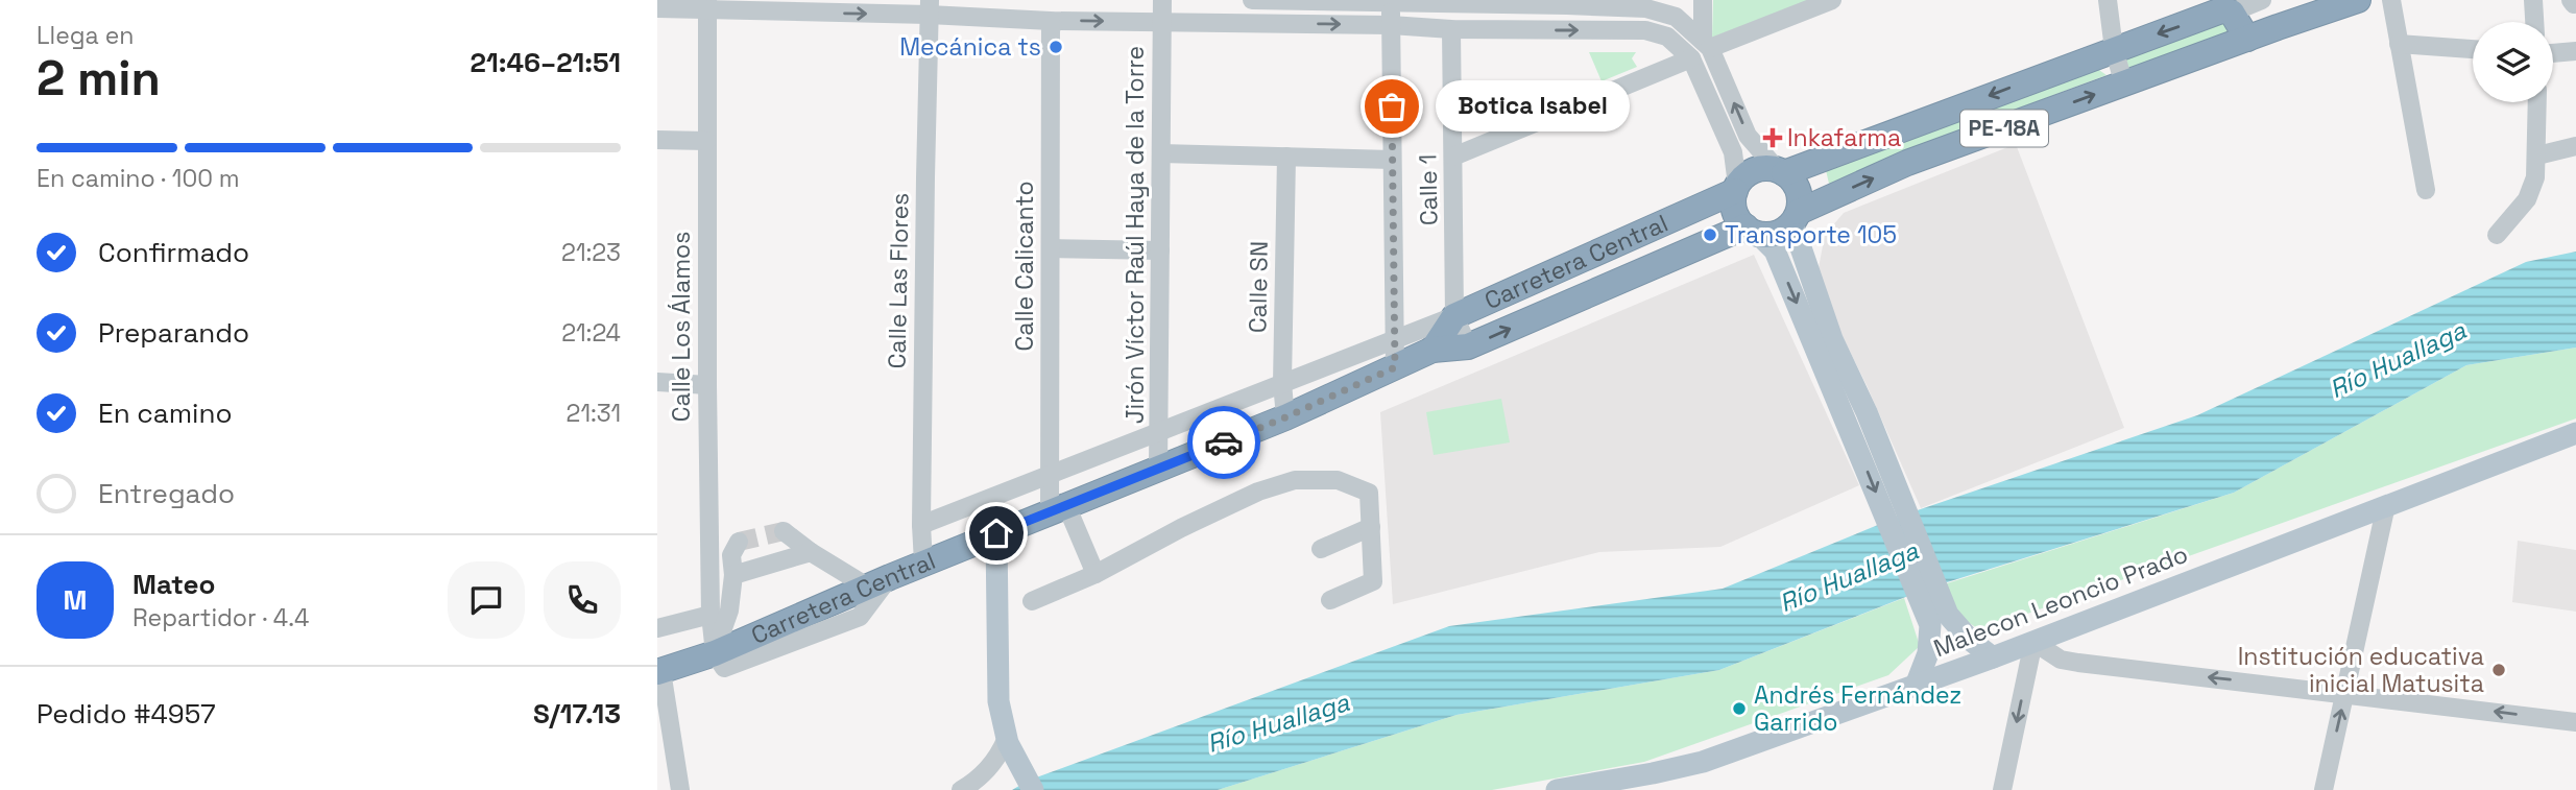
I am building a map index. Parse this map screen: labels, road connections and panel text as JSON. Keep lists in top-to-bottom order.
{
  "streets": {
    "highway": ["PE-18A", "Carretera Central"],
    "main road": ["Malecon Leoncio Prado"],
    "street": [
      "Calle 1",
      "Jirón Víctor Raúl Haya de la Torre",
      "Calle Calicanto",
      "Calle Las Flores",
      "Calle SN",
      "Calle Los Álamos"
    ]
  },
  "crossings": [
    ["PE-18A", "Carretera Central"],
    ["Calle 1", "Carretera Central"],
    ["Jirón Víctor Raúl Haya de la Torre", "Carretera Central"],
    ["Carretera Central", "Calle Calicanto"],
    ["Carretera Central", "Calle Las Flores"],
    ["Carretera Central", "Calle SN"],
    ["Carretera Central", "Calle Los Álamos"]
  ],
  "water": ["Río Huallaga"],
  "places": {
    "other": [
      "Mecánica ts",
      "Botica Isabel",
      "Transporte 105",
      "Institución educativa inicial Matusita",
      "Andrés Fernández Garrido"
    ],
    "health": ["Inkafarma"]
  },
  "page": {
    "heading": ["2 min", "Llega en", "21:46–21:51"],
    "panel": [
      "Mateo",
      "Repartidor · 4.4",
      "Pedido #4957",
      "S/17.13"
    ],
    "bubble": "Botica Isabel",
    "bar": "En camino · 100 m",
    "list": [
      ["Confirmado", "21:23"],
      ["Preparando", "21:24"],
      ["En camino", "21:31"],
      "Entregado"
    ],
    "round": "M"
  }
}
